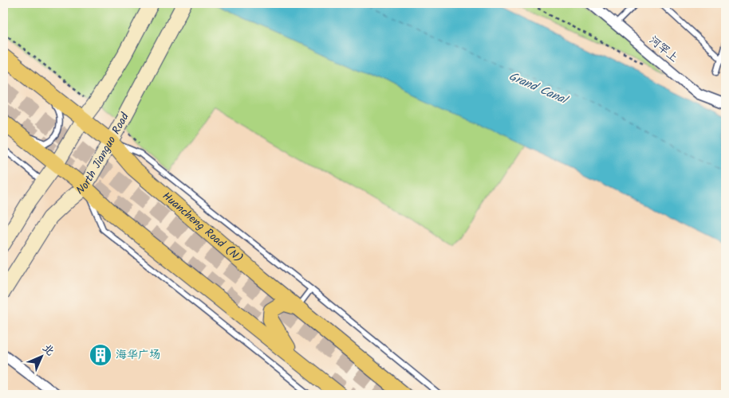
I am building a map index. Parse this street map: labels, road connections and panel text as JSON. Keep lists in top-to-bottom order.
{
  "streets": {
    "main road": ["North Jianguo Road", "Huancheng Road (N)"],
    "street": ["河罕上"]
  },
  "crossings": [
    ["North Jianguo Road", "Huancheng Road (N)"]
  ],
  "water": ["Grand Canal"],
  "places": {
    "building": ["海华广场"]
  },
  "north": "top right"
}
